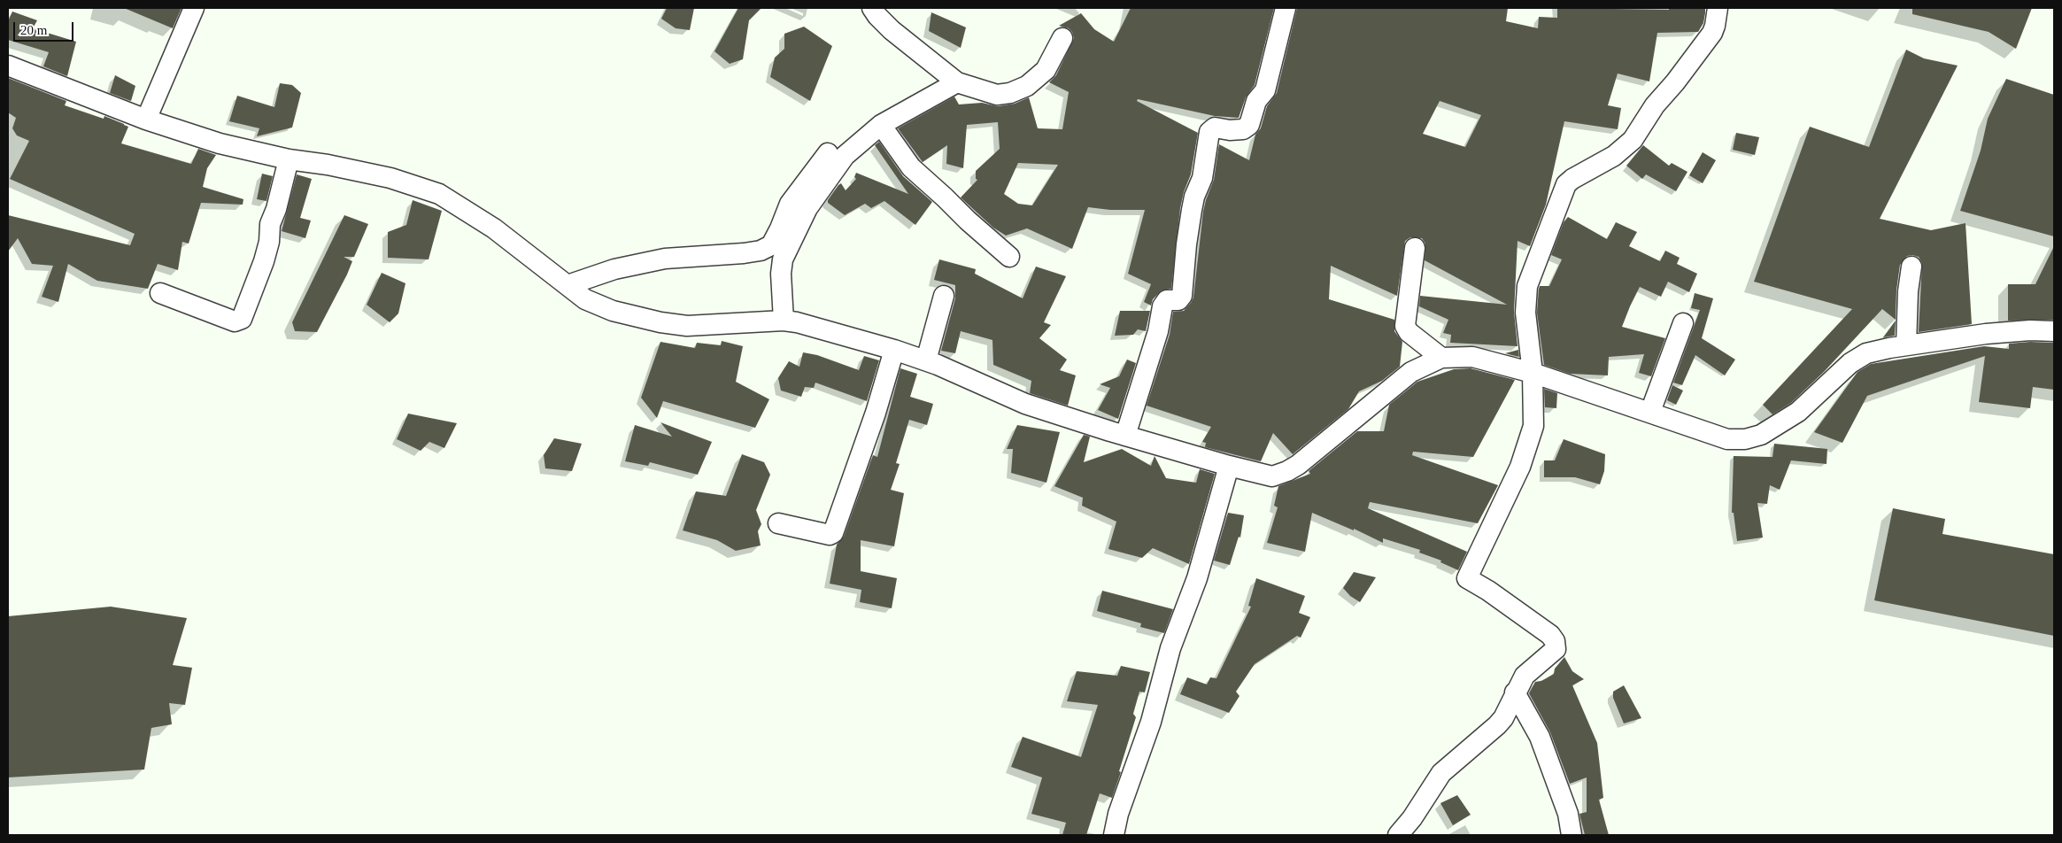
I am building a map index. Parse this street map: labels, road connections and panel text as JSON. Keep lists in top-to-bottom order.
{
  "scale_bar": "20 m"
}
